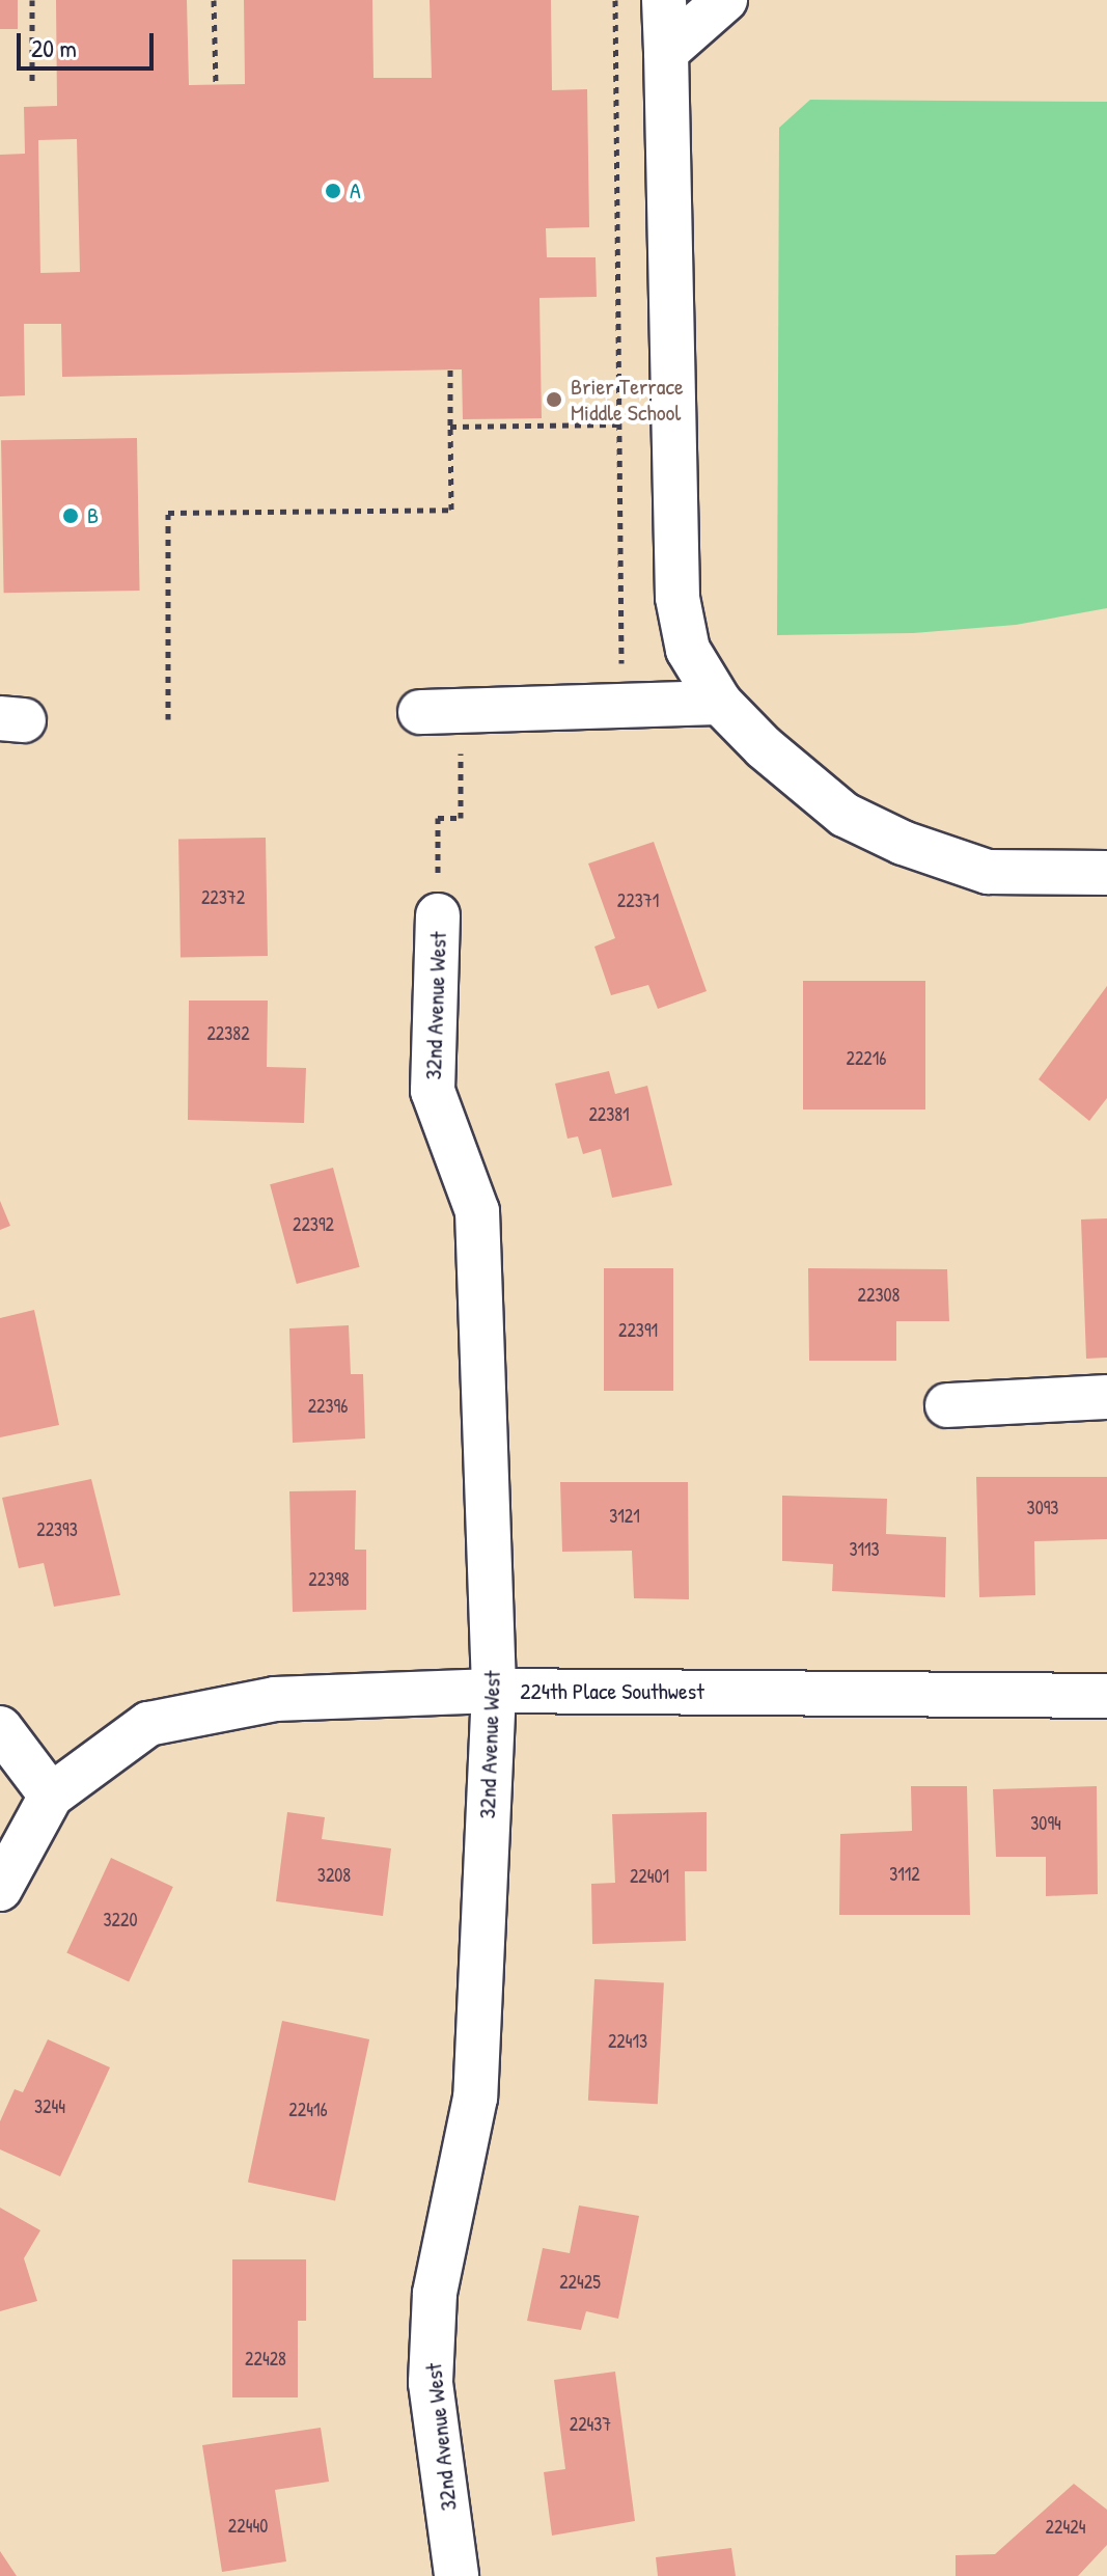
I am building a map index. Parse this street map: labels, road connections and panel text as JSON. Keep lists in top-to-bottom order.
{
  "streets": {
    "street": ["32nd Avenue West", "224th Place Southwest"]
  },
  "crossings": [
    ["32nd Avenue West", "224th Place Southwest"]
  ],
  "places": ["A", "Brier Terrace Middle School", "B"],
  "house_numbers": [
    "22372",
    "22371",
    "22382",
    "22216",
    "22381",
    "22392",
    "22308",
    "22391",
    "22396",
    "3093",
    "3121",
    "22393",
    "3113",
    "22398",
    "3094",
    "3112",
    "3208",
    "22401",
    "3220",
    "22413",
    "3244",
    "22416",
    "22425",
    "22428",
    "22437",
    "22440",
    "22424"
  ],
  "scale_bar": "20 m"
}
